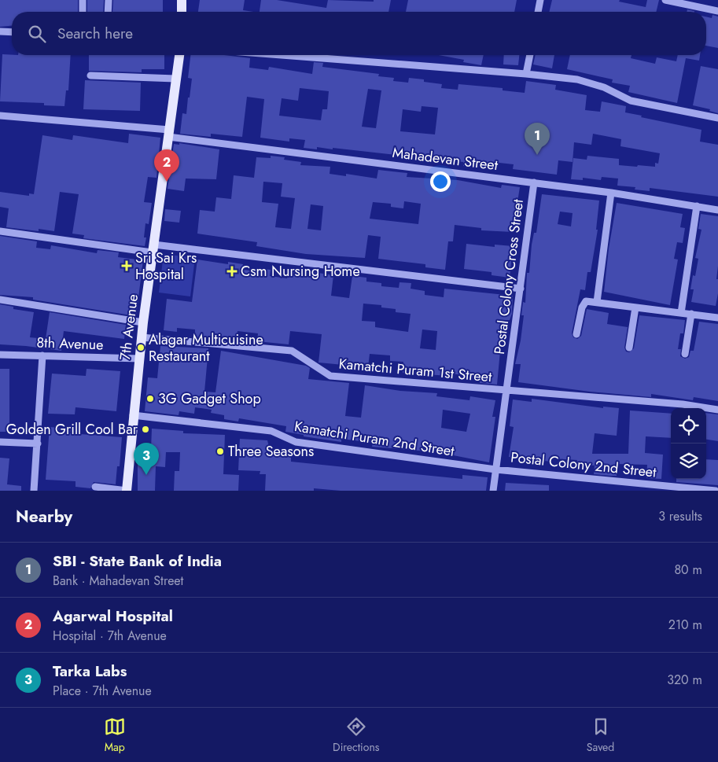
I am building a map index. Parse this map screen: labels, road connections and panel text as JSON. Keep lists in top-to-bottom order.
{
  "streets": {
    "main road": ["7th Avenue"],
    "street": [
      "Mahadevan Street",
      "Postal Colony Cross Street",
      "8th Avenue",
      "Kamatchi Puram 1st Street",
      "Kamatchi Puram 2nd Street",
      "Postal Colony 2nd Street"
    ]
  },
  "crossings": [
    ["Mahadevan Street", "Postal Colony Cross Street"],
    ["Mahadevan Street", "7th Avenue"],
    ["Postal Colony Cross Street", "Kamatchi Puram 1st Street"],
    ["Postal Colony Cross Street", "Kamatchi Puram 2nd Street"],
    ["Postal Colony Cross Street", "Postal Colony 2nd Street"],
    ["7th Avenue", "8th Avenue"],
    ["7th Avenue", "Kamatchi Puram 1st Street"],
    ["7th Avenue", "Kamatchi Puram 2nd Street"],
    ["Kamatchi Puram 2nd Street", "Postal Colony 2nd Street"]
  ],
  "places": {
    "health": ["Sri Sai Krs Hospital", "Csm Nursing Home"],
    "other": [
      "Alagar Multicuisine Restaurant",
      "3G Gadget Shop",
      "Golden Grill Cool Bar",
      "Three Seasons"
    ]
  },
  "page": {
    "search": "Search here",
    "pins": ["1", "2", "3"],
    "heading": ["Nearby", "3 results"],
    "list": [
      {
        "mark": "1",
        "name": "SBI - State Bank of India",
        "note": "Bank · Mahadevan Street",
        "value": "80 m"
      },
      {
        "mark": "2",
        "name": "Agarwal Hospital",
        "note": "Hospital · 7th Avenue",
        "value": "210 m"
      },
      {
        "mark": "3",
        "name": "Tarka Labs",
        "note": "Place · 7th Avenue",
        "value": "320 m"
      }
    ],
    "nav": ["Map", "Directions", "Saved"]
  }
}
